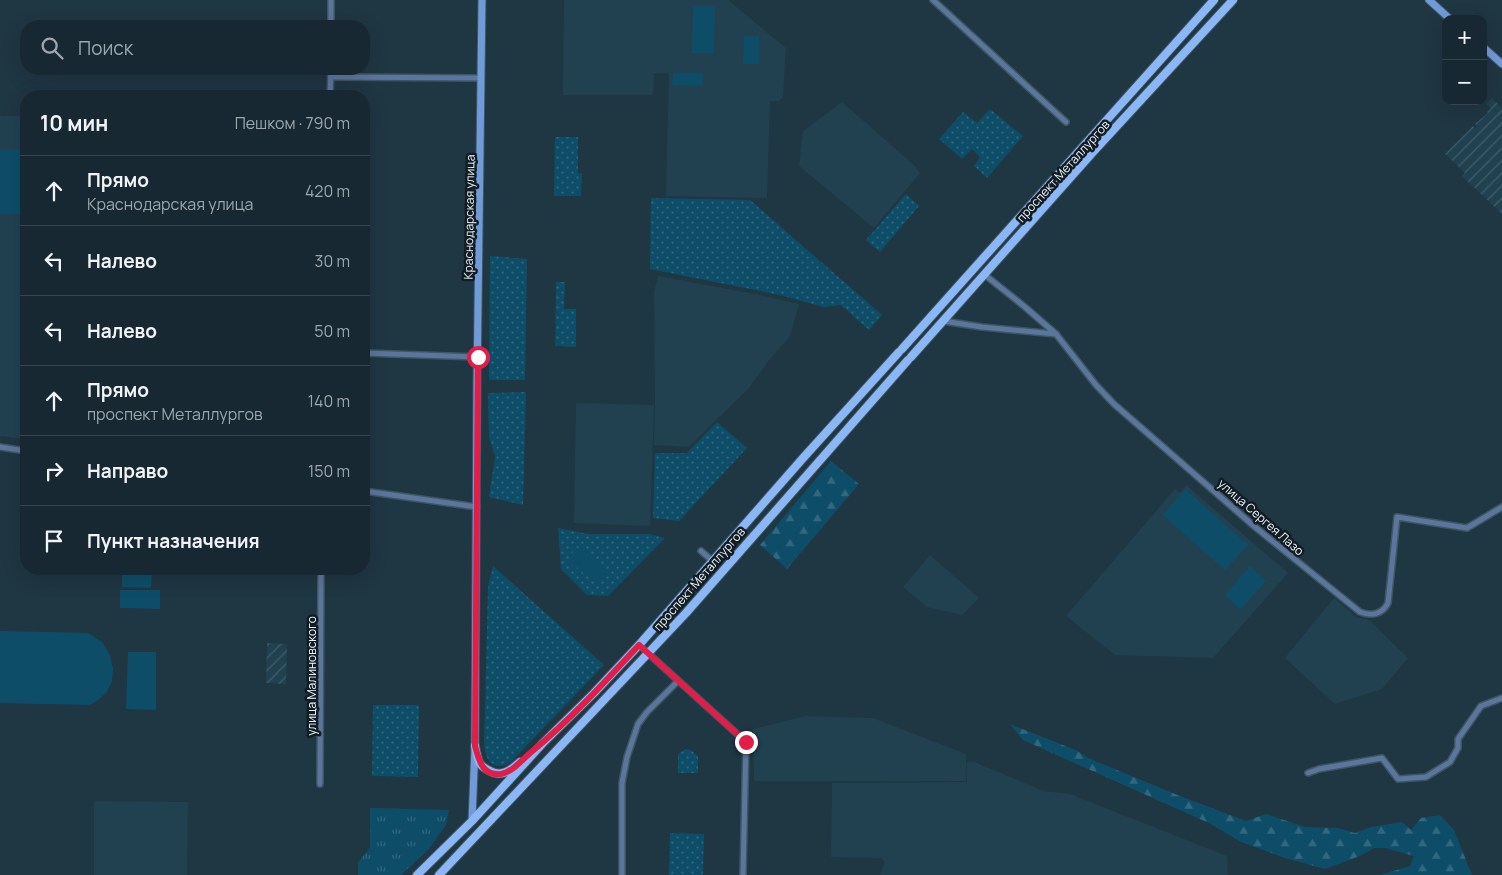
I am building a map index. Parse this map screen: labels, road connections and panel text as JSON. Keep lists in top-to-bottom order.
{
  "streets": {
    "main road": ["проспект Металлургов", "Краснодарская улица"],
    "street": ["улица Сергея Лазо", "улица Малиновского"]
  },
  "crossings": [
    ["проспект Металлургов", "Краснодарская улица"],
    ["проспект Металлургов", "улица Сергея Лазо"]
  ],
  "page": {
    "map_buttons": ["+", "−"],
    "search": "Поиск",
    "heading": ["10 мин", "Пешком · 790 m"],
    "list": [
      ["Прямо", "Краснодарская улица", "420 m"],
      ["Налево", "30 m"],
      ["Налево", "50 m"],
      ["Прямо", "проспект Металлургов", "140 m"],
      ["Направо", "150 m"],
      "Пункт назначения"
    ]
  }
}
